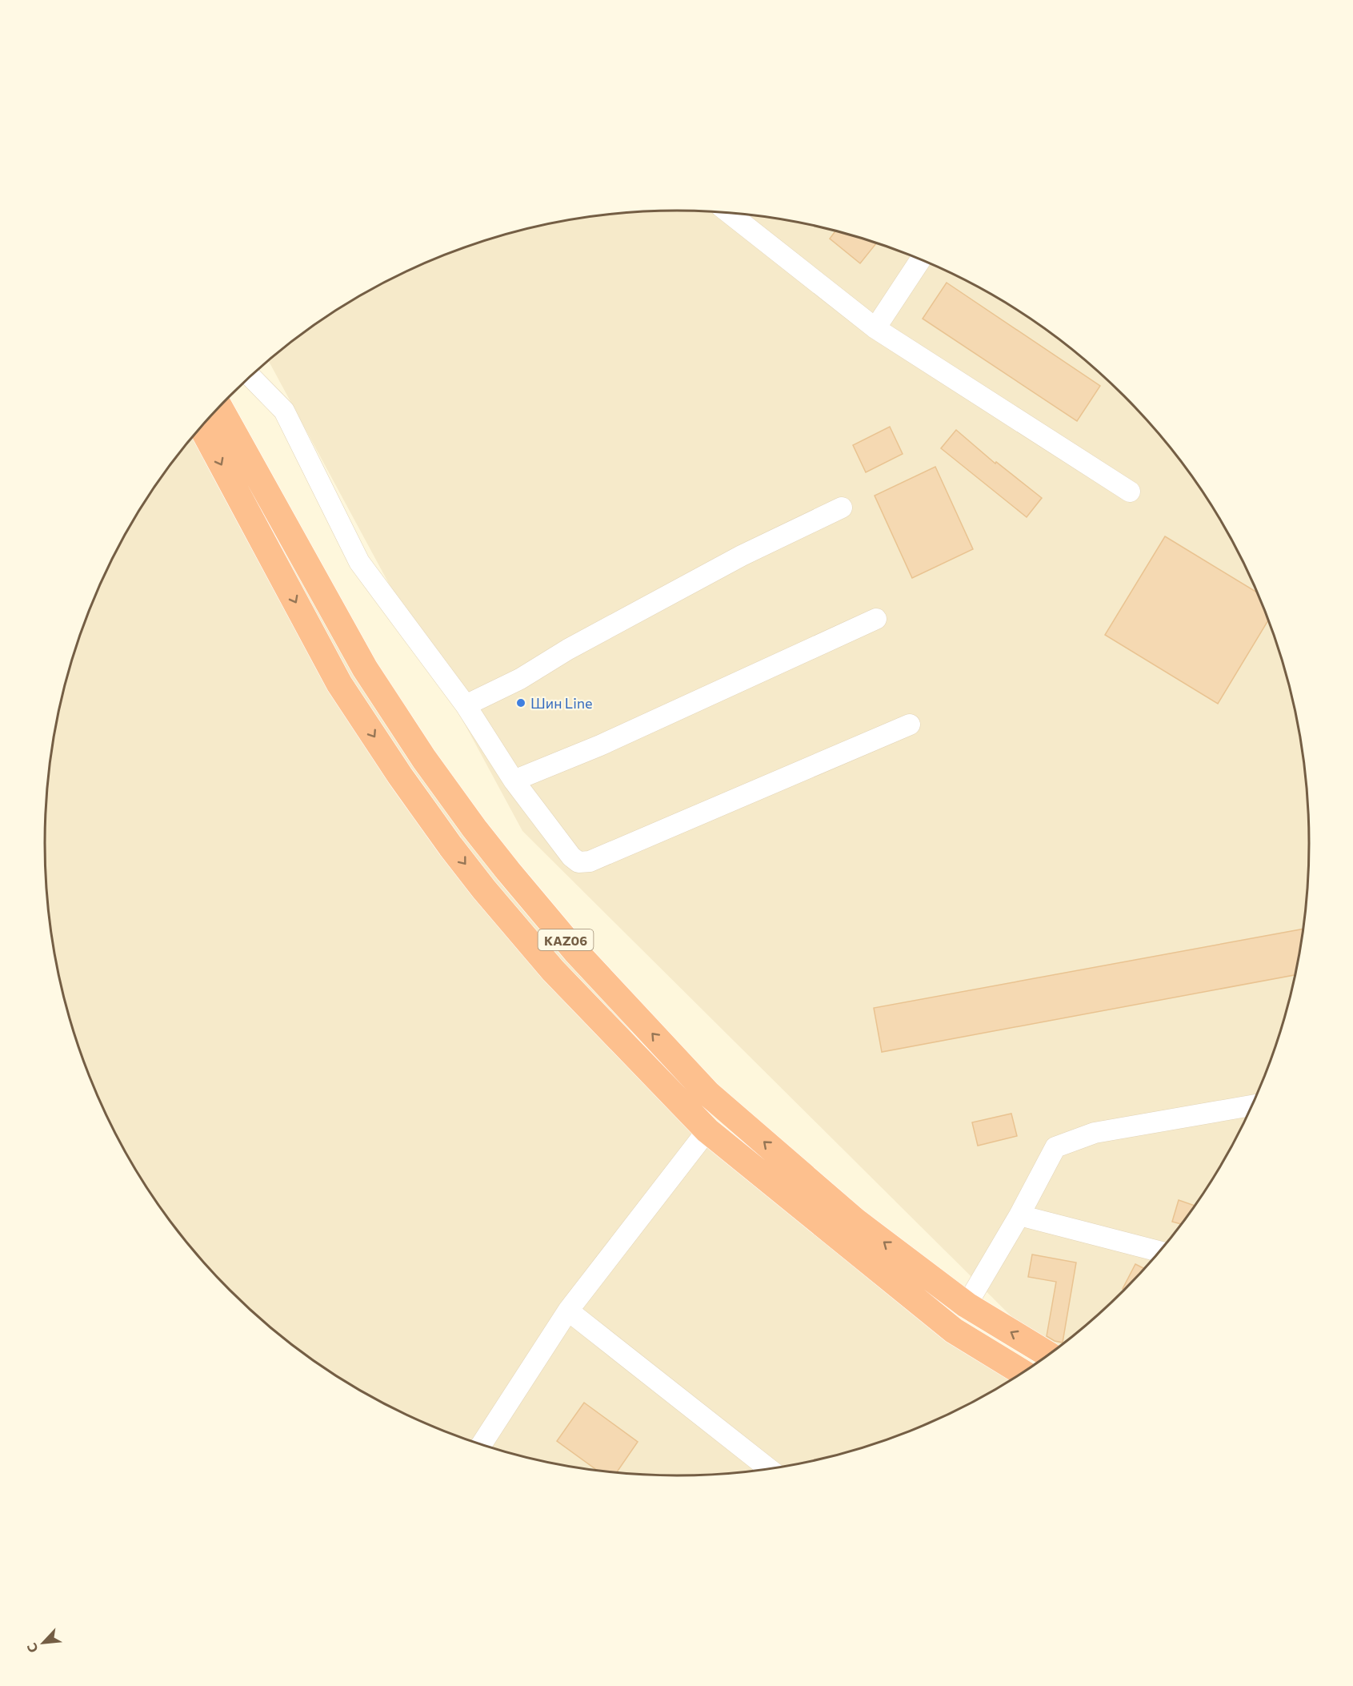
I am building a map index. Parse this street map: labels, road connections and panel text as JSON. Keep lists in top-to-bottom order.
{
  "streets": {
    "highway": ["KАZ06"]
  },
  "places": ["Шин Line"],
  "north": "bottom left"
}
